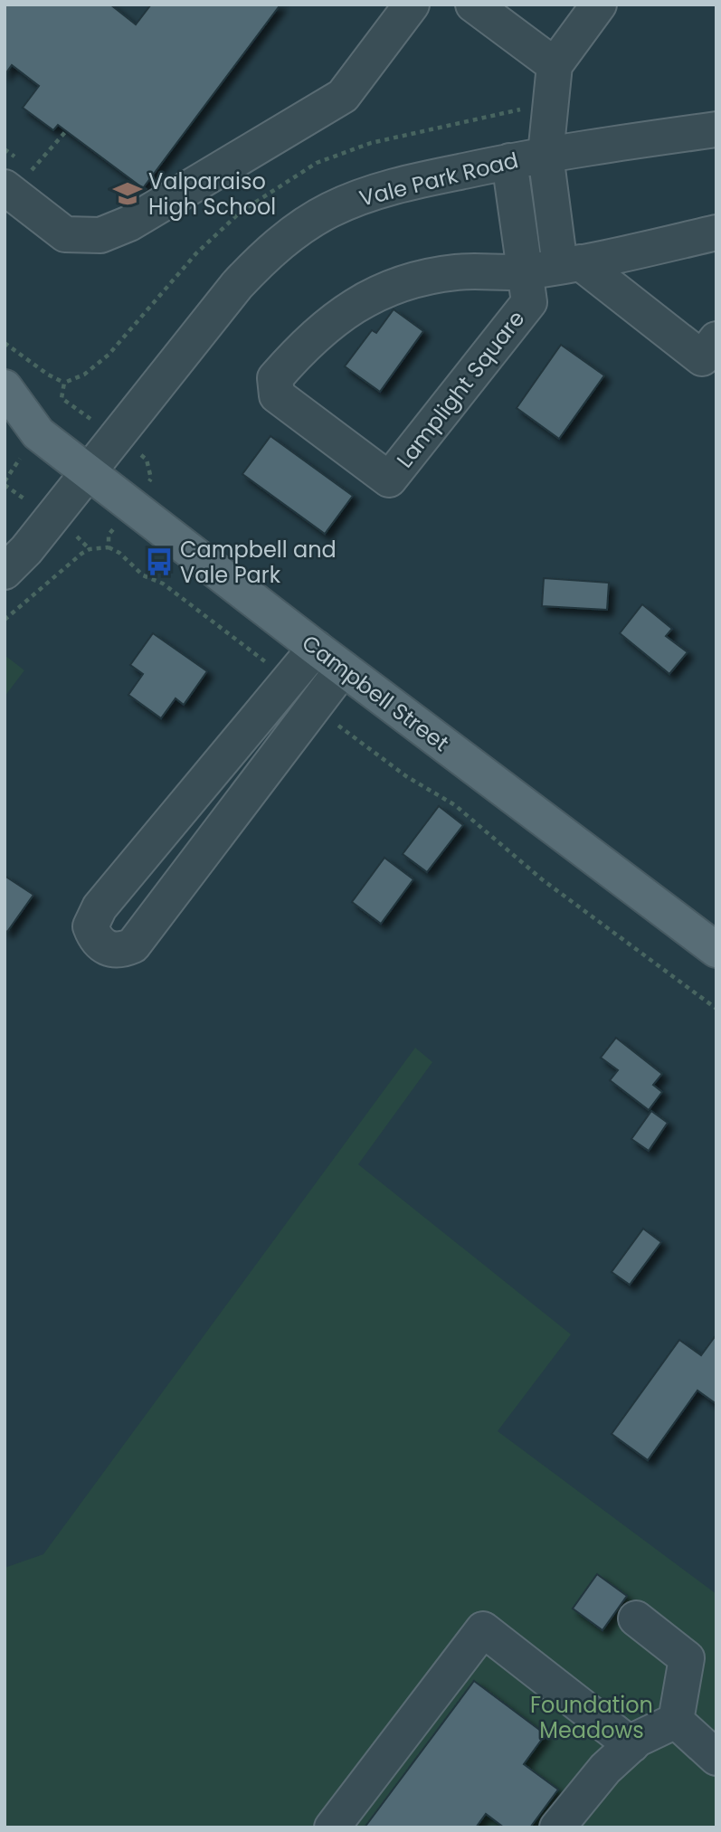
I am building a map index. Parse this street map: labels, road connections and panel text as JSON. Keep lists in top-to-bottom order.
{
  "streets": {
    "main road": ["Campbell Street"],
    "street": ["Vale Park Road", "Lamplight Square"]
  },
  "crossings": [
    ["Vale Park Road", "Lamplight Square"],
    ["Vale Park Road", "Campbell Street"]
  ],
  "parks": ["Foundation Meadows"],
  "places": {
    "school or university": ["Valparaiso High School"],
    "bus stop": ["Campbell and Vale Park"]
  }
}
